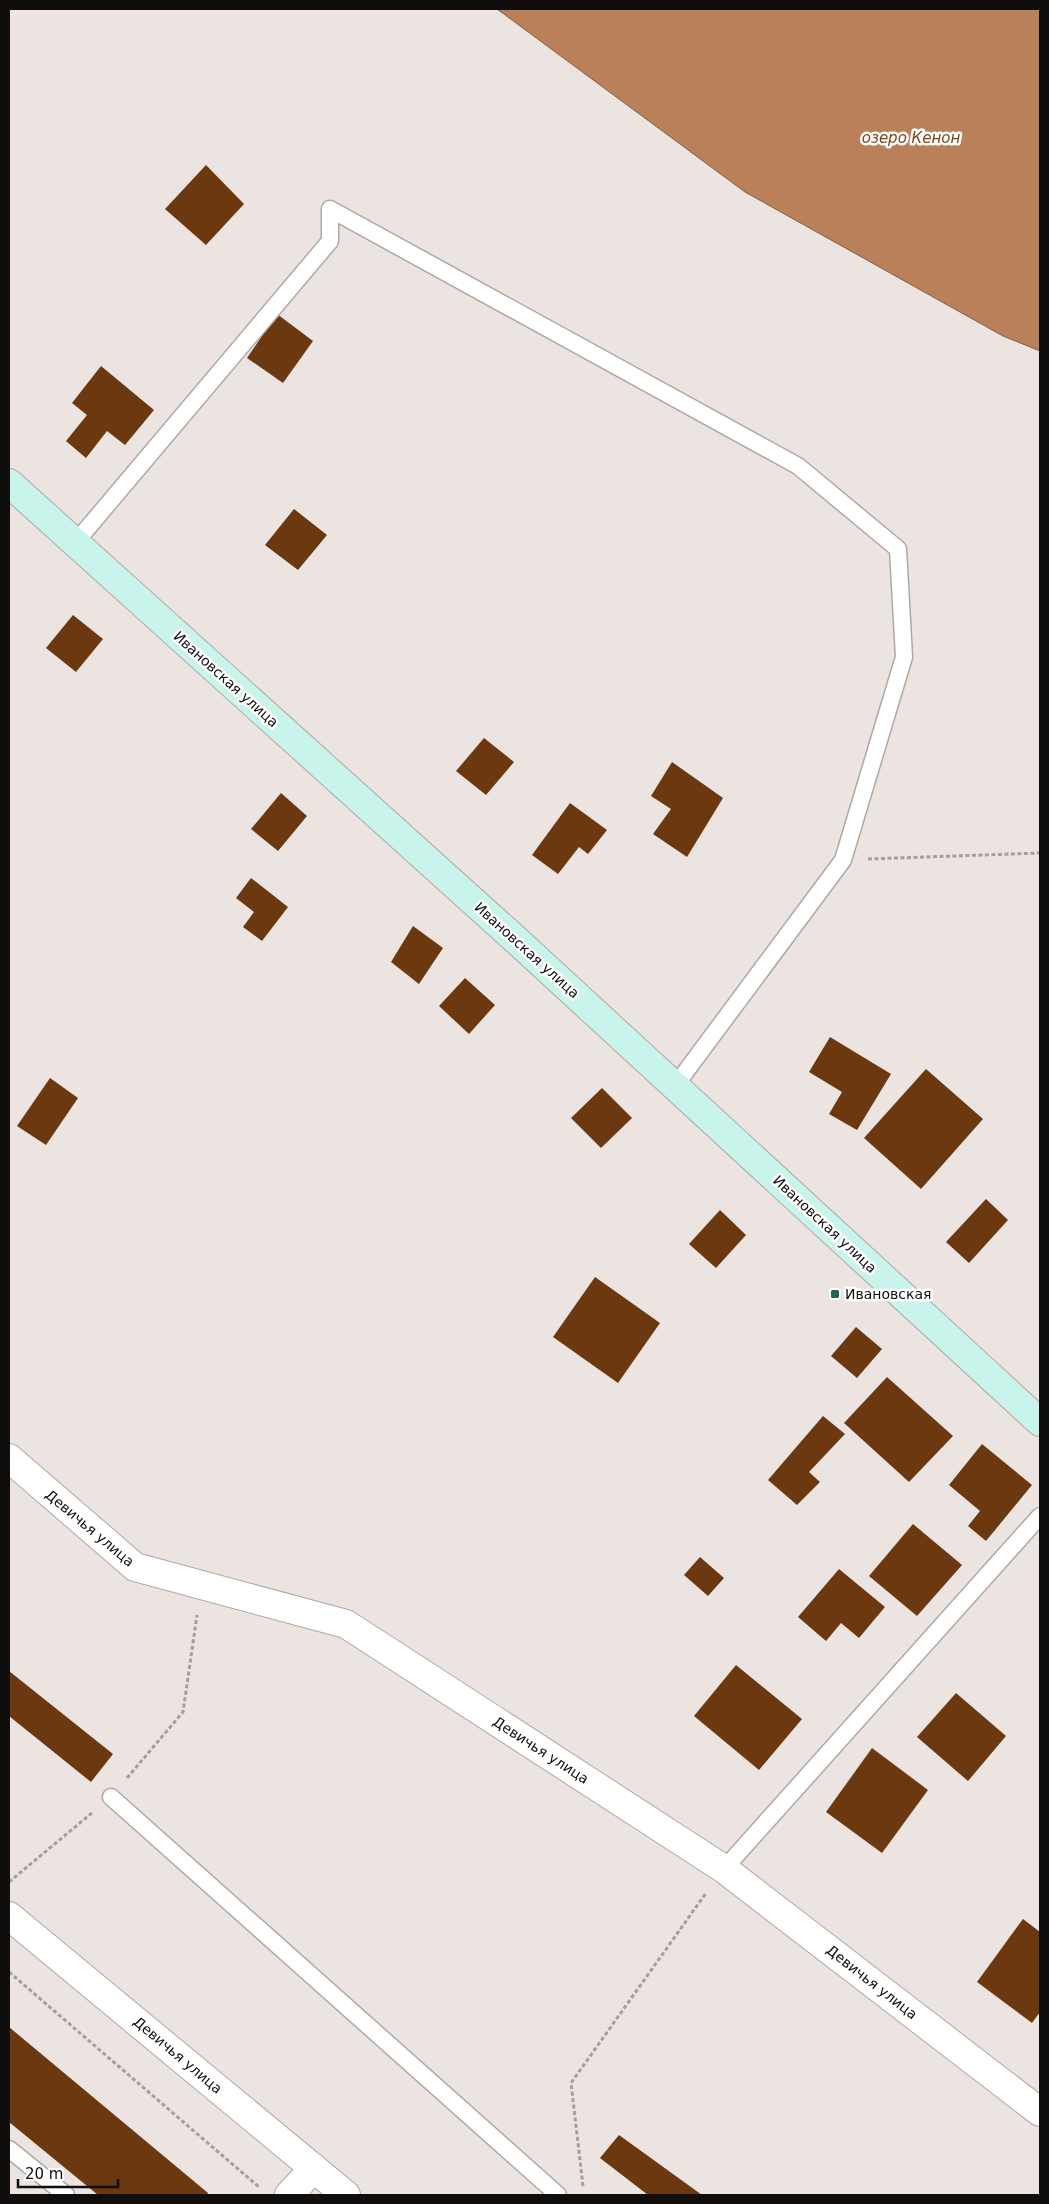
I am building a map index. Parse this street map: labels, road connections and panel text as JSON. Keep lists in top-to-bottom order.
{
  "streets": {
    "main road": ["Ивановская улица"],
    "street": ["Девичья улица"]
  },
  "water": ["озеро Кенон"],
  "places": {
    "transit": ["Ивановская"]
  },
  "scale_bar": "20 m"
}
